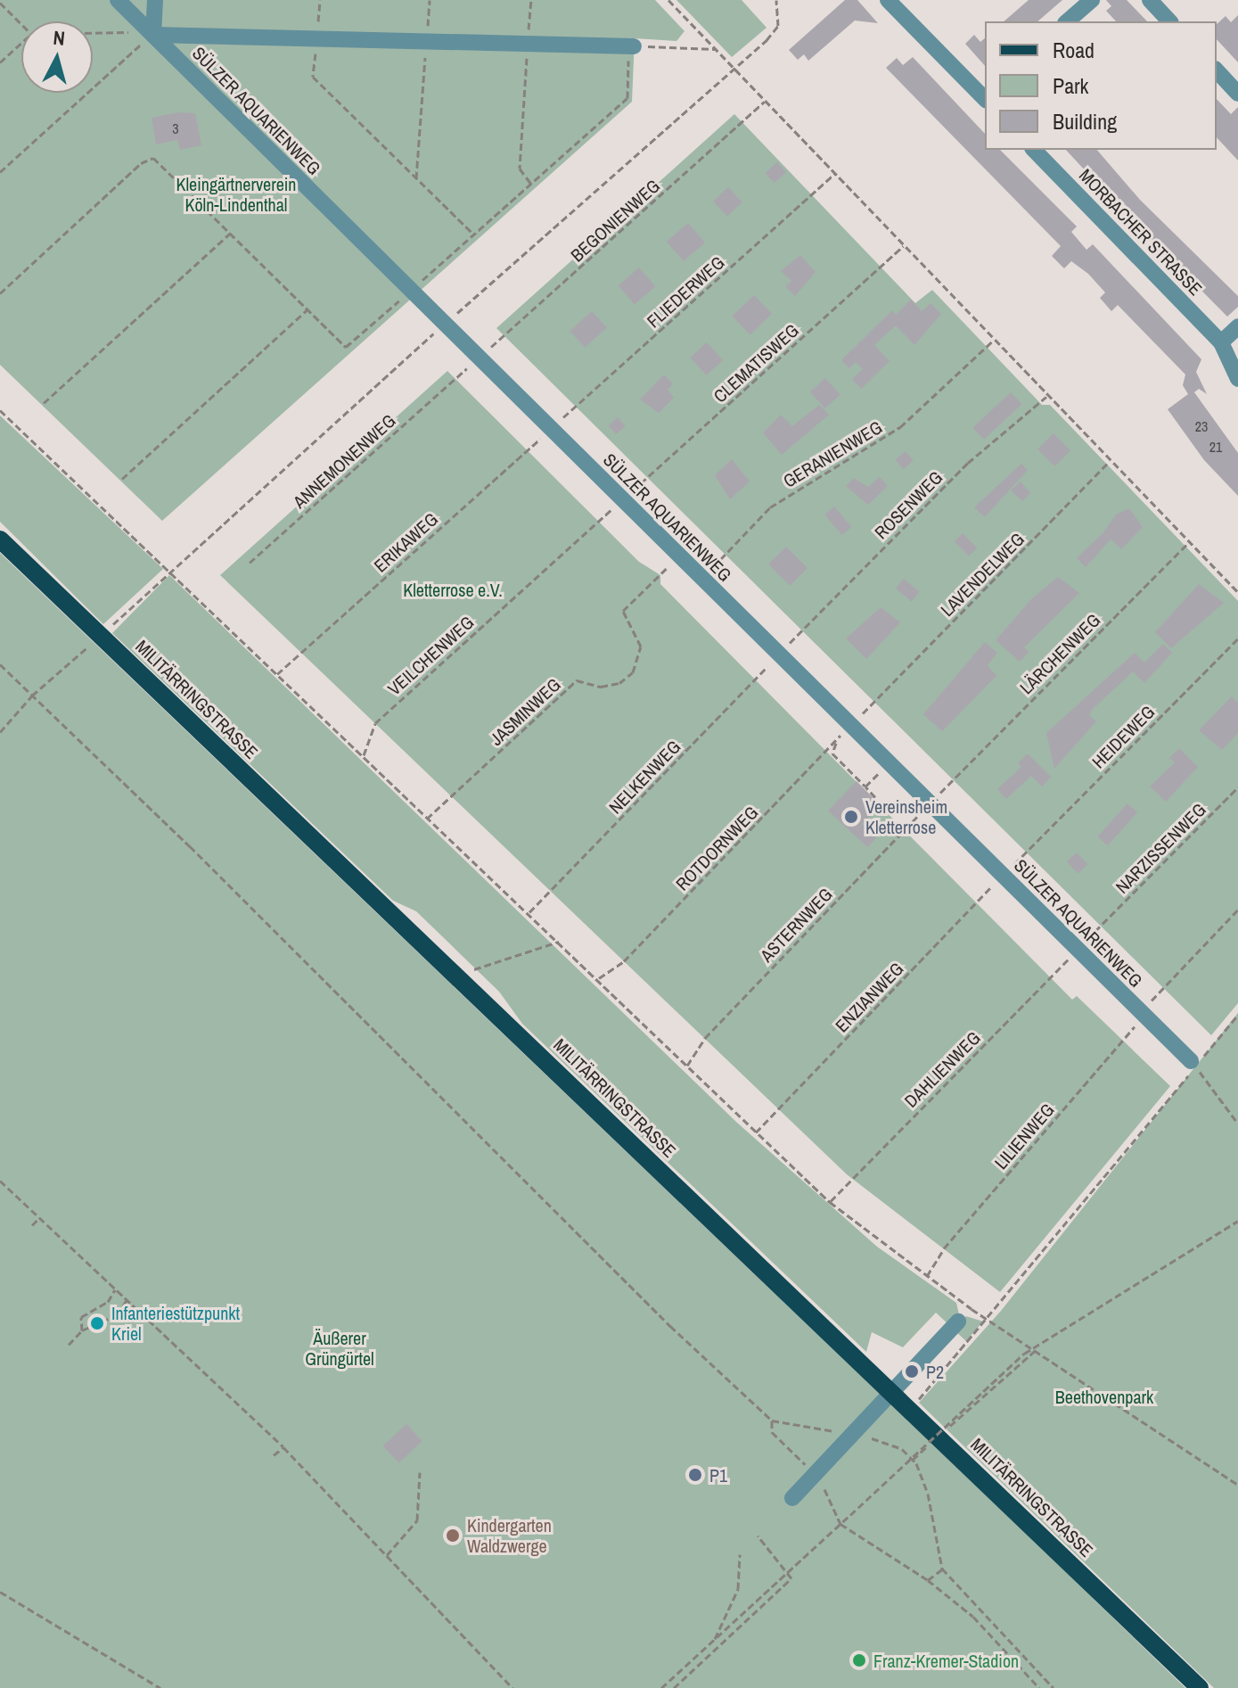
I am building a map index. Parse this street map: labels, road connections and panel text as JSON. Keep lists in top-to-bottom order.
{
  "streets": {
    "main road": ["MILITÄRRINGSTRASSE"],
    "street": ["SÜLZER AQUARIENWEG", "MORBACHER STRASSE"],
    "path": [
      "BEGONIENWEG",
      "FLIEDERWEG",
      "CLEMATISWEG",
      "GERANIENWEG",
      "ANNEMONENWEG",
      "ROSENWEG",
      "ERIKAWEG",
      "LAVENDELWEG",
      "LÄRCHENWEG",
      "VEILCHENWEG",
      "JASMINWEG",
      "HEIDEWEG",
      "NELKENWEG",
      "ROTDORNWEG",
      "NARZISSENWEG",
      "ASTERNWEG",
      "ENZIANWEG",
      "DAHLIENWEG",
      "LILIENWEG"
    ]
  },
  "parks": [
    "Kleingärtnerverein Köln-Lindenthal",
    "Kletterrose e.V.",
    "Äußerer Grüngürtel",
    "Beethovenpark"
  ],
  "places": [
    "Vereinsheim Kletterrose",
    "Infanteriestützpunkt Kriel",
    "P2",
    "P1",
    "Kindergarten Waldzwerge",
    "Franz-Kremer-Stadion"
  ],
  "house_numbers": ["3", "23", "21"],
  "legend": ["Road", "Park", "Building"],
  "north": "top"
}
